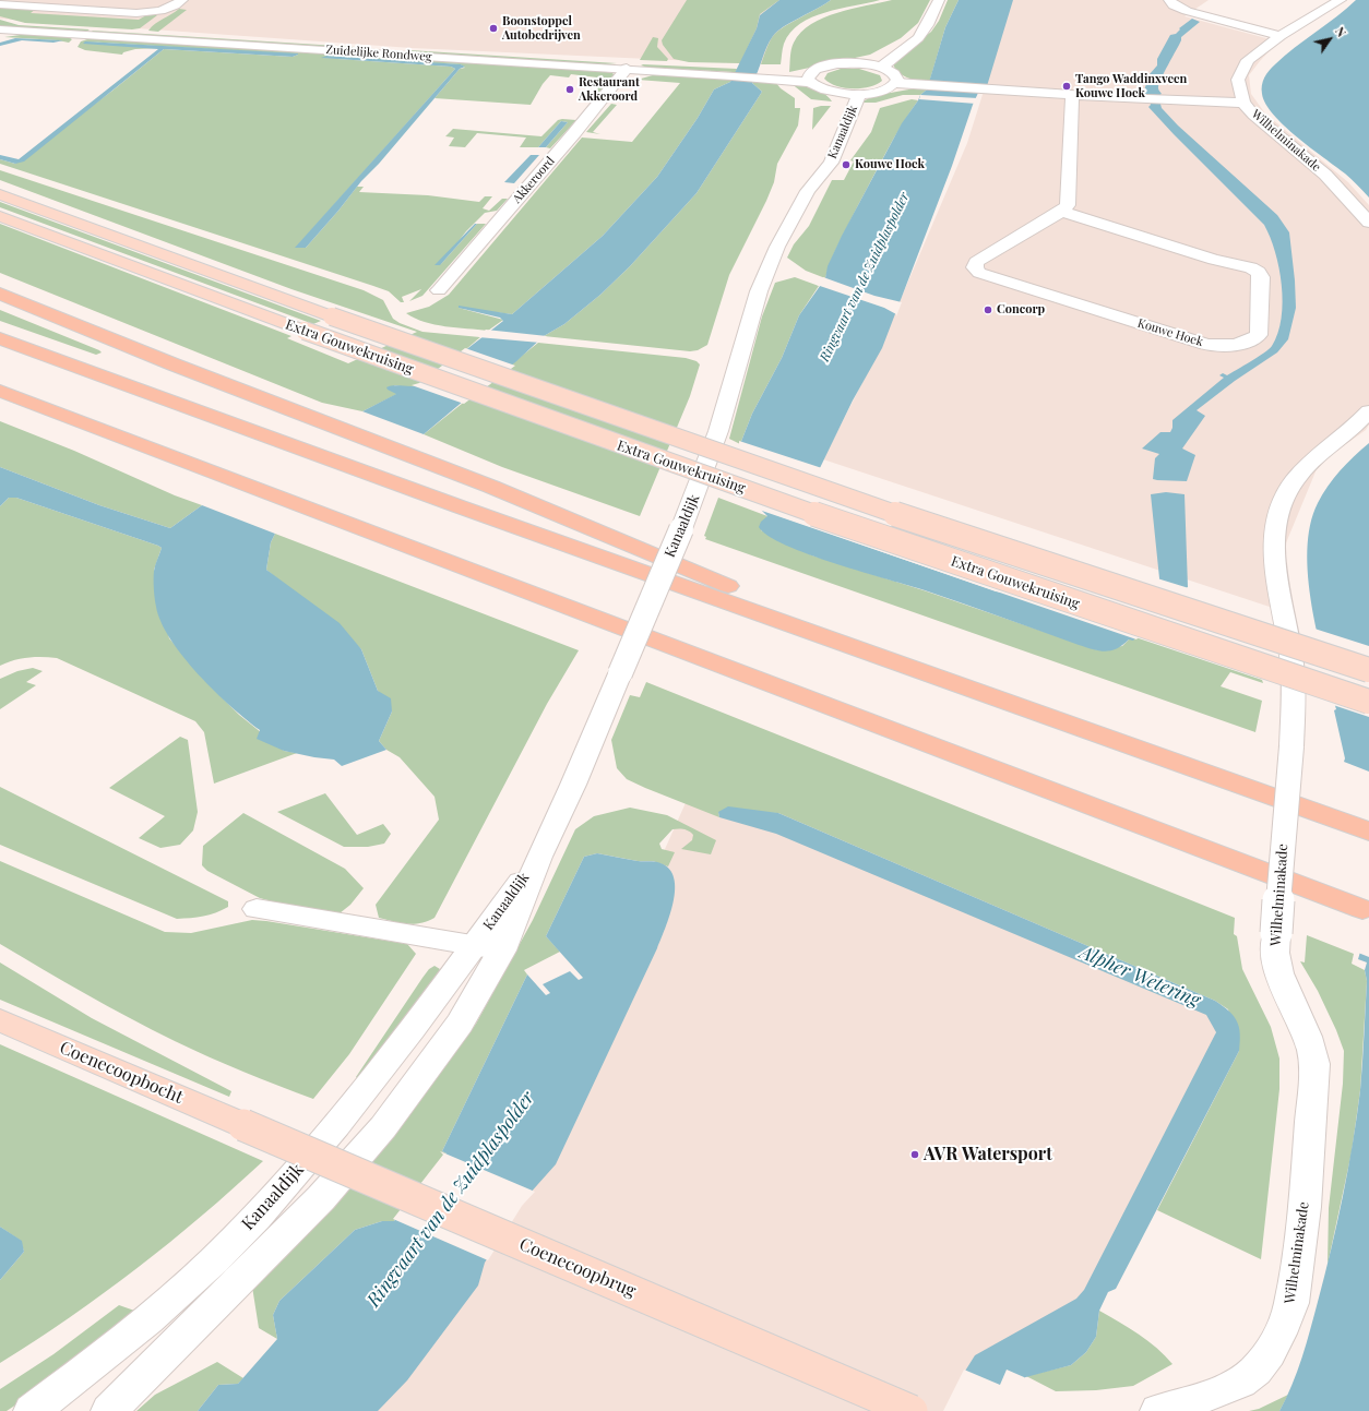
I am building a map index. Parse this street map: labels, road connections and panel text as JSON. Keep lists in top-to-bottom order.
{
  "streets": {
    "main road": ["Extra Gouwekruising", "Coenecoopbocht", "Coenecoopbrug"],
    "street": [
      "Zuidelijke Rondweg",
      "Kanaaldijk",
      "Wilhelminakade",
      "Akkeroord",
      "Kouwe Hoek"
    ]
  },
  "crossings": [
    ["Zuidelijke Rondweg", "Akkeroord"],
    ["Coenecoopbocht", "Coenecoopbrug"]
  ],
  "water": ["Ringvaart van de Zuidplaspolder", "Alpher Wetering"],
  "places": [
    "Boonstoppel Autobedrijven",
    "Tango Waddinxveen Kouwe Hoek",
    "Restaurant Akkeroord",
    "Kouwe Hoek",
    "Concorp",
    "AVR Watersport"
  ],
  "north": "top right"
}
